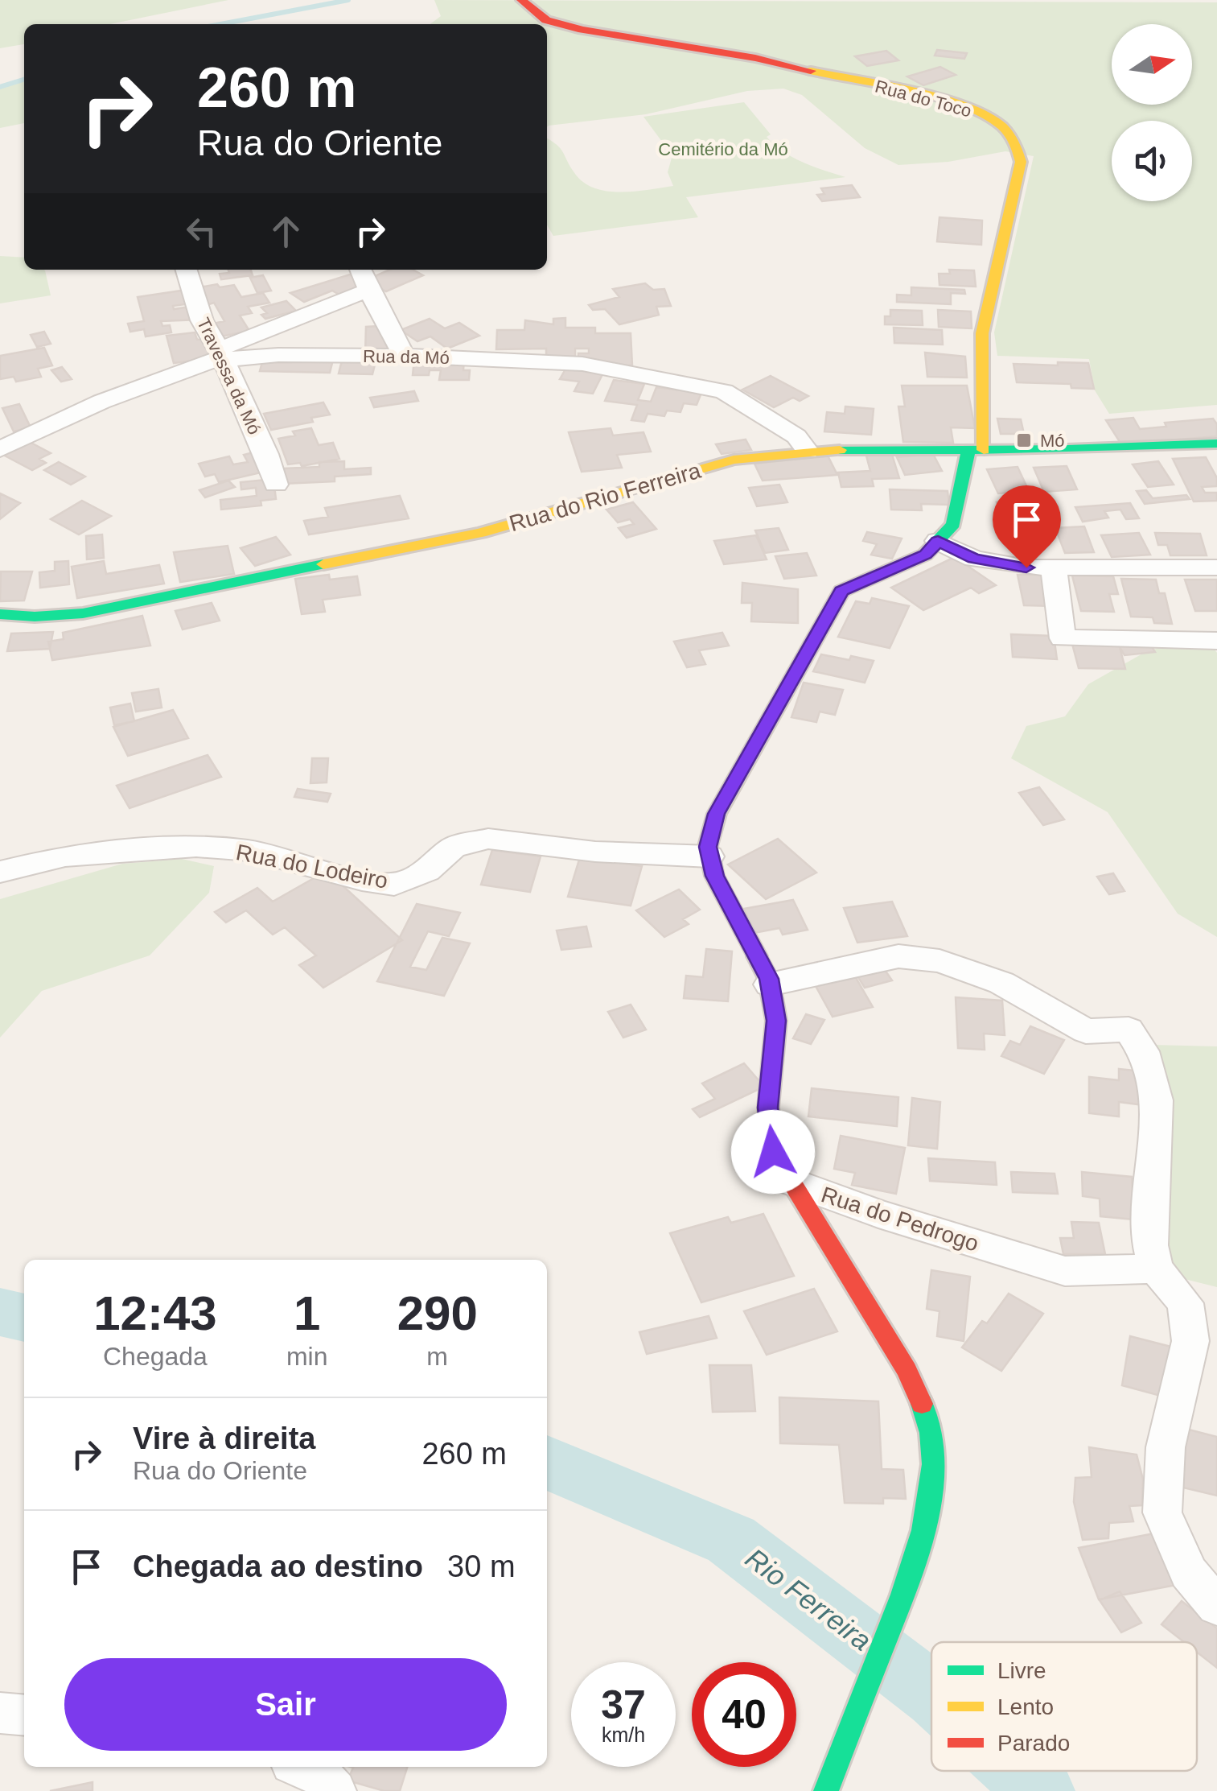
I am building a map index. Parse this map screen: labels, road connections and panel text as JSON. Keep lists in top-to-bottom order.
{
  "streets": {
    "street": [
      "Rua do Toco",
      "Rua da Mó",
      "Travessa da Mó",
      "Rua do Rio Ferreira",
      "Rua do Lodeiro",
      "Rua do Pedrogo"
    ]
  },
  "crossings": [
    ["Rua do Toco", "Rua do Rio Ferreira"],
    ["Rua da Mó", "Travessa da Mó"],
    ["Rua da Mó", "Rua do Rio Ferreira"]
  ],
  "water": ["Rio Ferreira"],
  "parks": ["Cemitério da Mó"],
  "places": {
    "transit": ["Mó"]
  },
  "legend": ["Livre", "Lento", "Parado"],
  "north": "right",
  "page": {
    "turn": ["260 m", "Rua do Oriente"],
    "eta": [
      "12:43",
      "Chegada",
      "1",
      "min",
      "290",
      "m"
    ],
    "list": [
      {
        "name": "Vire à direita",
        "note": "Rua do Oriente",
        "value": "260 m"
      },
      {
        "name": "Chegada ao destino",
        "value": "30 m"
      }
    ],
    "buttons": "Sair",
    "speed": "37 km/h",
    "limit": "40"
  }
}
